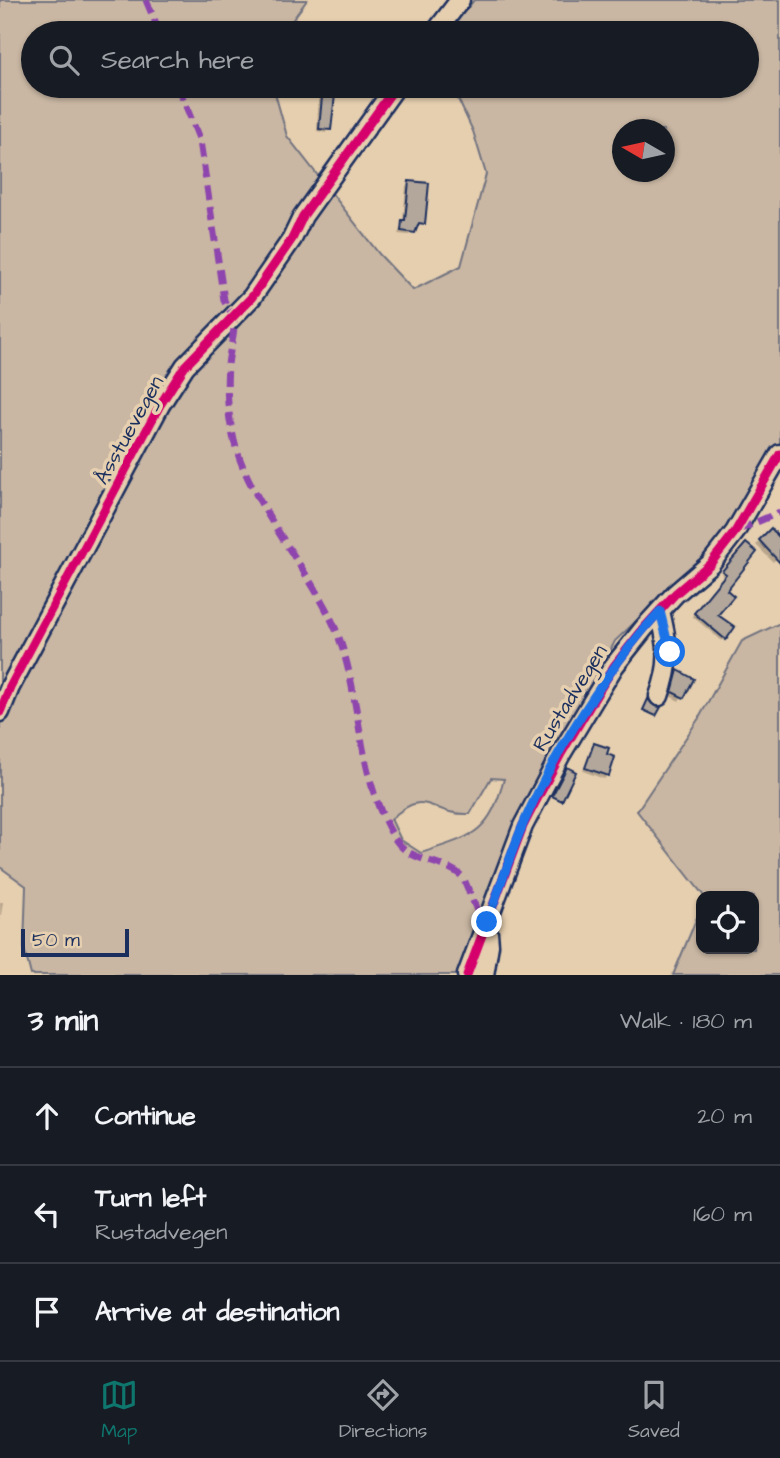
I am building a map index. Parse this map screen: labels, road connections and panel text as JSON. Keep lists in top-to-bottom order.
{
  "streets": {
    "street": ["Åsstuevegen", "Rustadvegen"]
  },
  "scale_bar": "50 m",
  "north": "left",
  "page": {
    "search": "Search here",
    "scale": "50 m",
    "heading": ["3 min", "Walk · 180 m"],
    "list": [
      ["Continue", "20 m"],
      ["Turn left", "Rustadvegen", "160 m"],
      "Arrive at destination"
    ],
    "nav": ["Map", "Directions", "Saved"]
  }
}
